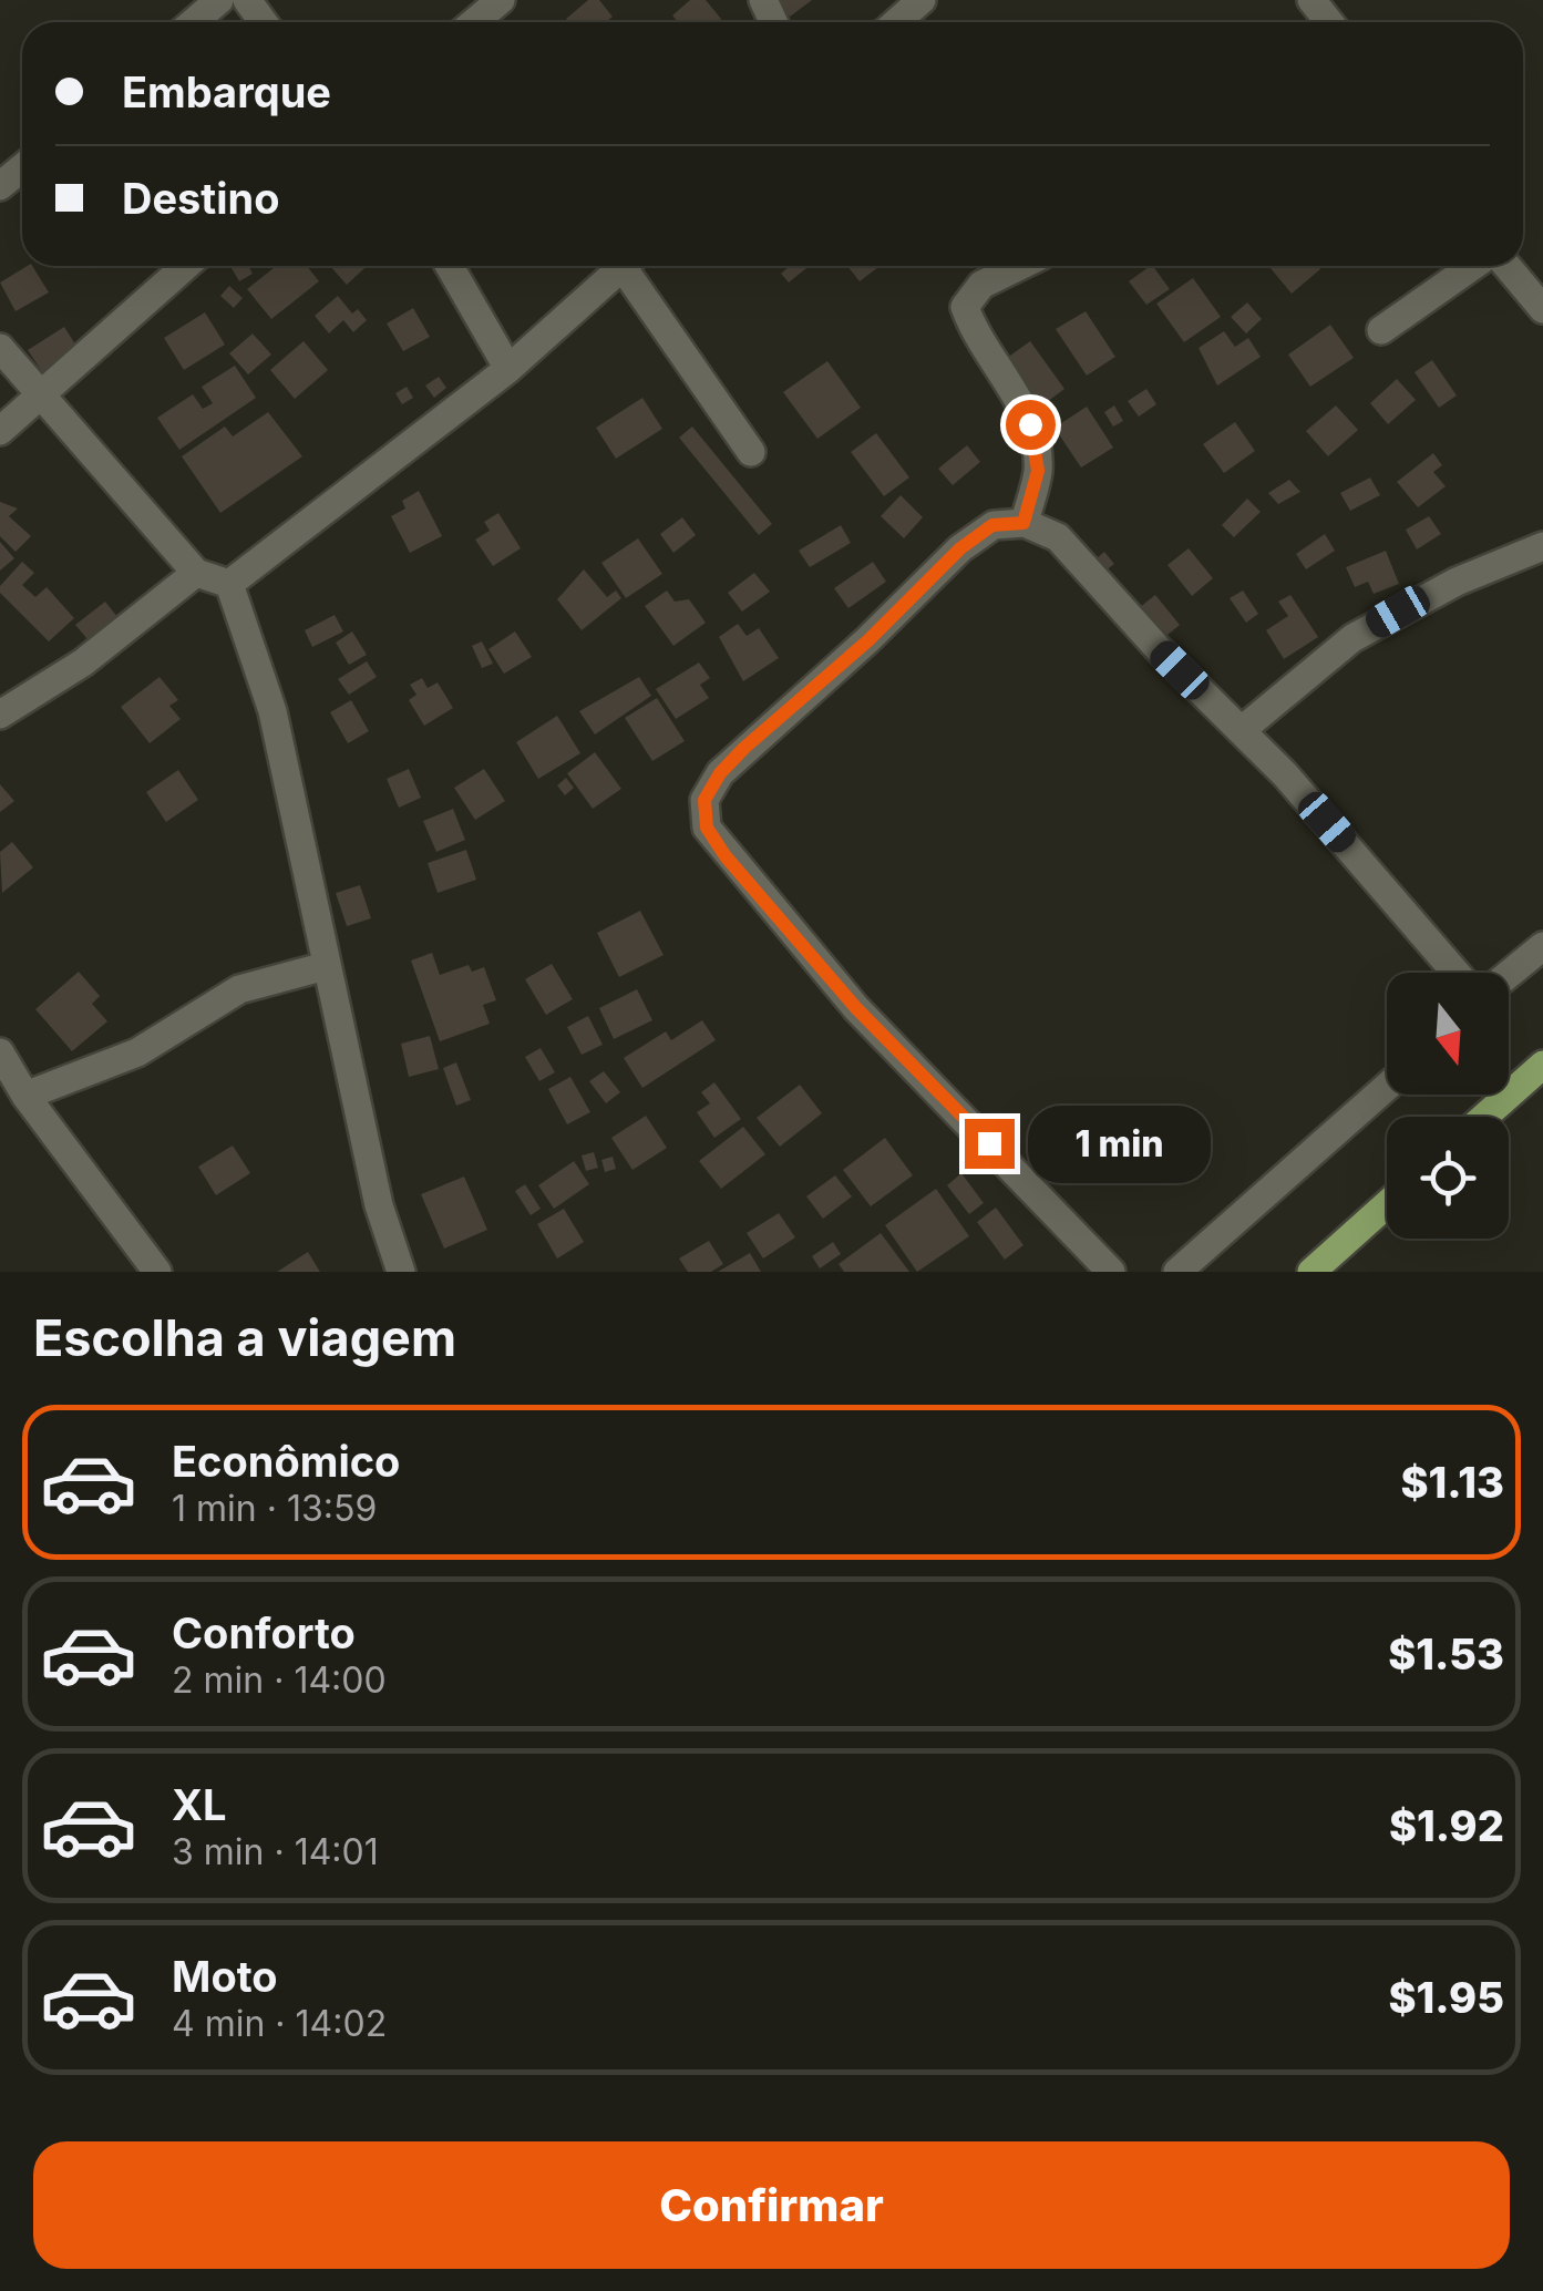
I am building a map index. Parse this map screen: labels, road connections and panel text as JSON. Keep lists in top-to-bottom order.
{
  "north": "bottom",
  "page": {
    "banner": ["Embarque", "Destino"],
    "bubble": "1 min",
    "heading": "Escolha a viagem",
    "list": [
      {
        "name": "Econômico",
        "note": "1 min · 13:59",
        "value": "$1.13"
      },
      {
        "name": "Conforto",
        "note": "2 min · 14:00",
        "value": "$1.53"
      },
      {
        "name": "XL",
        "note": "3 min · 14:01",
        "value": "$1.92"
      },
      {
        "name": "Moto",
        "note": "4 min · 14:02",
        "value": "$1.95"
      }
    ],
    "buttons": "Confirmar"
  }
}
